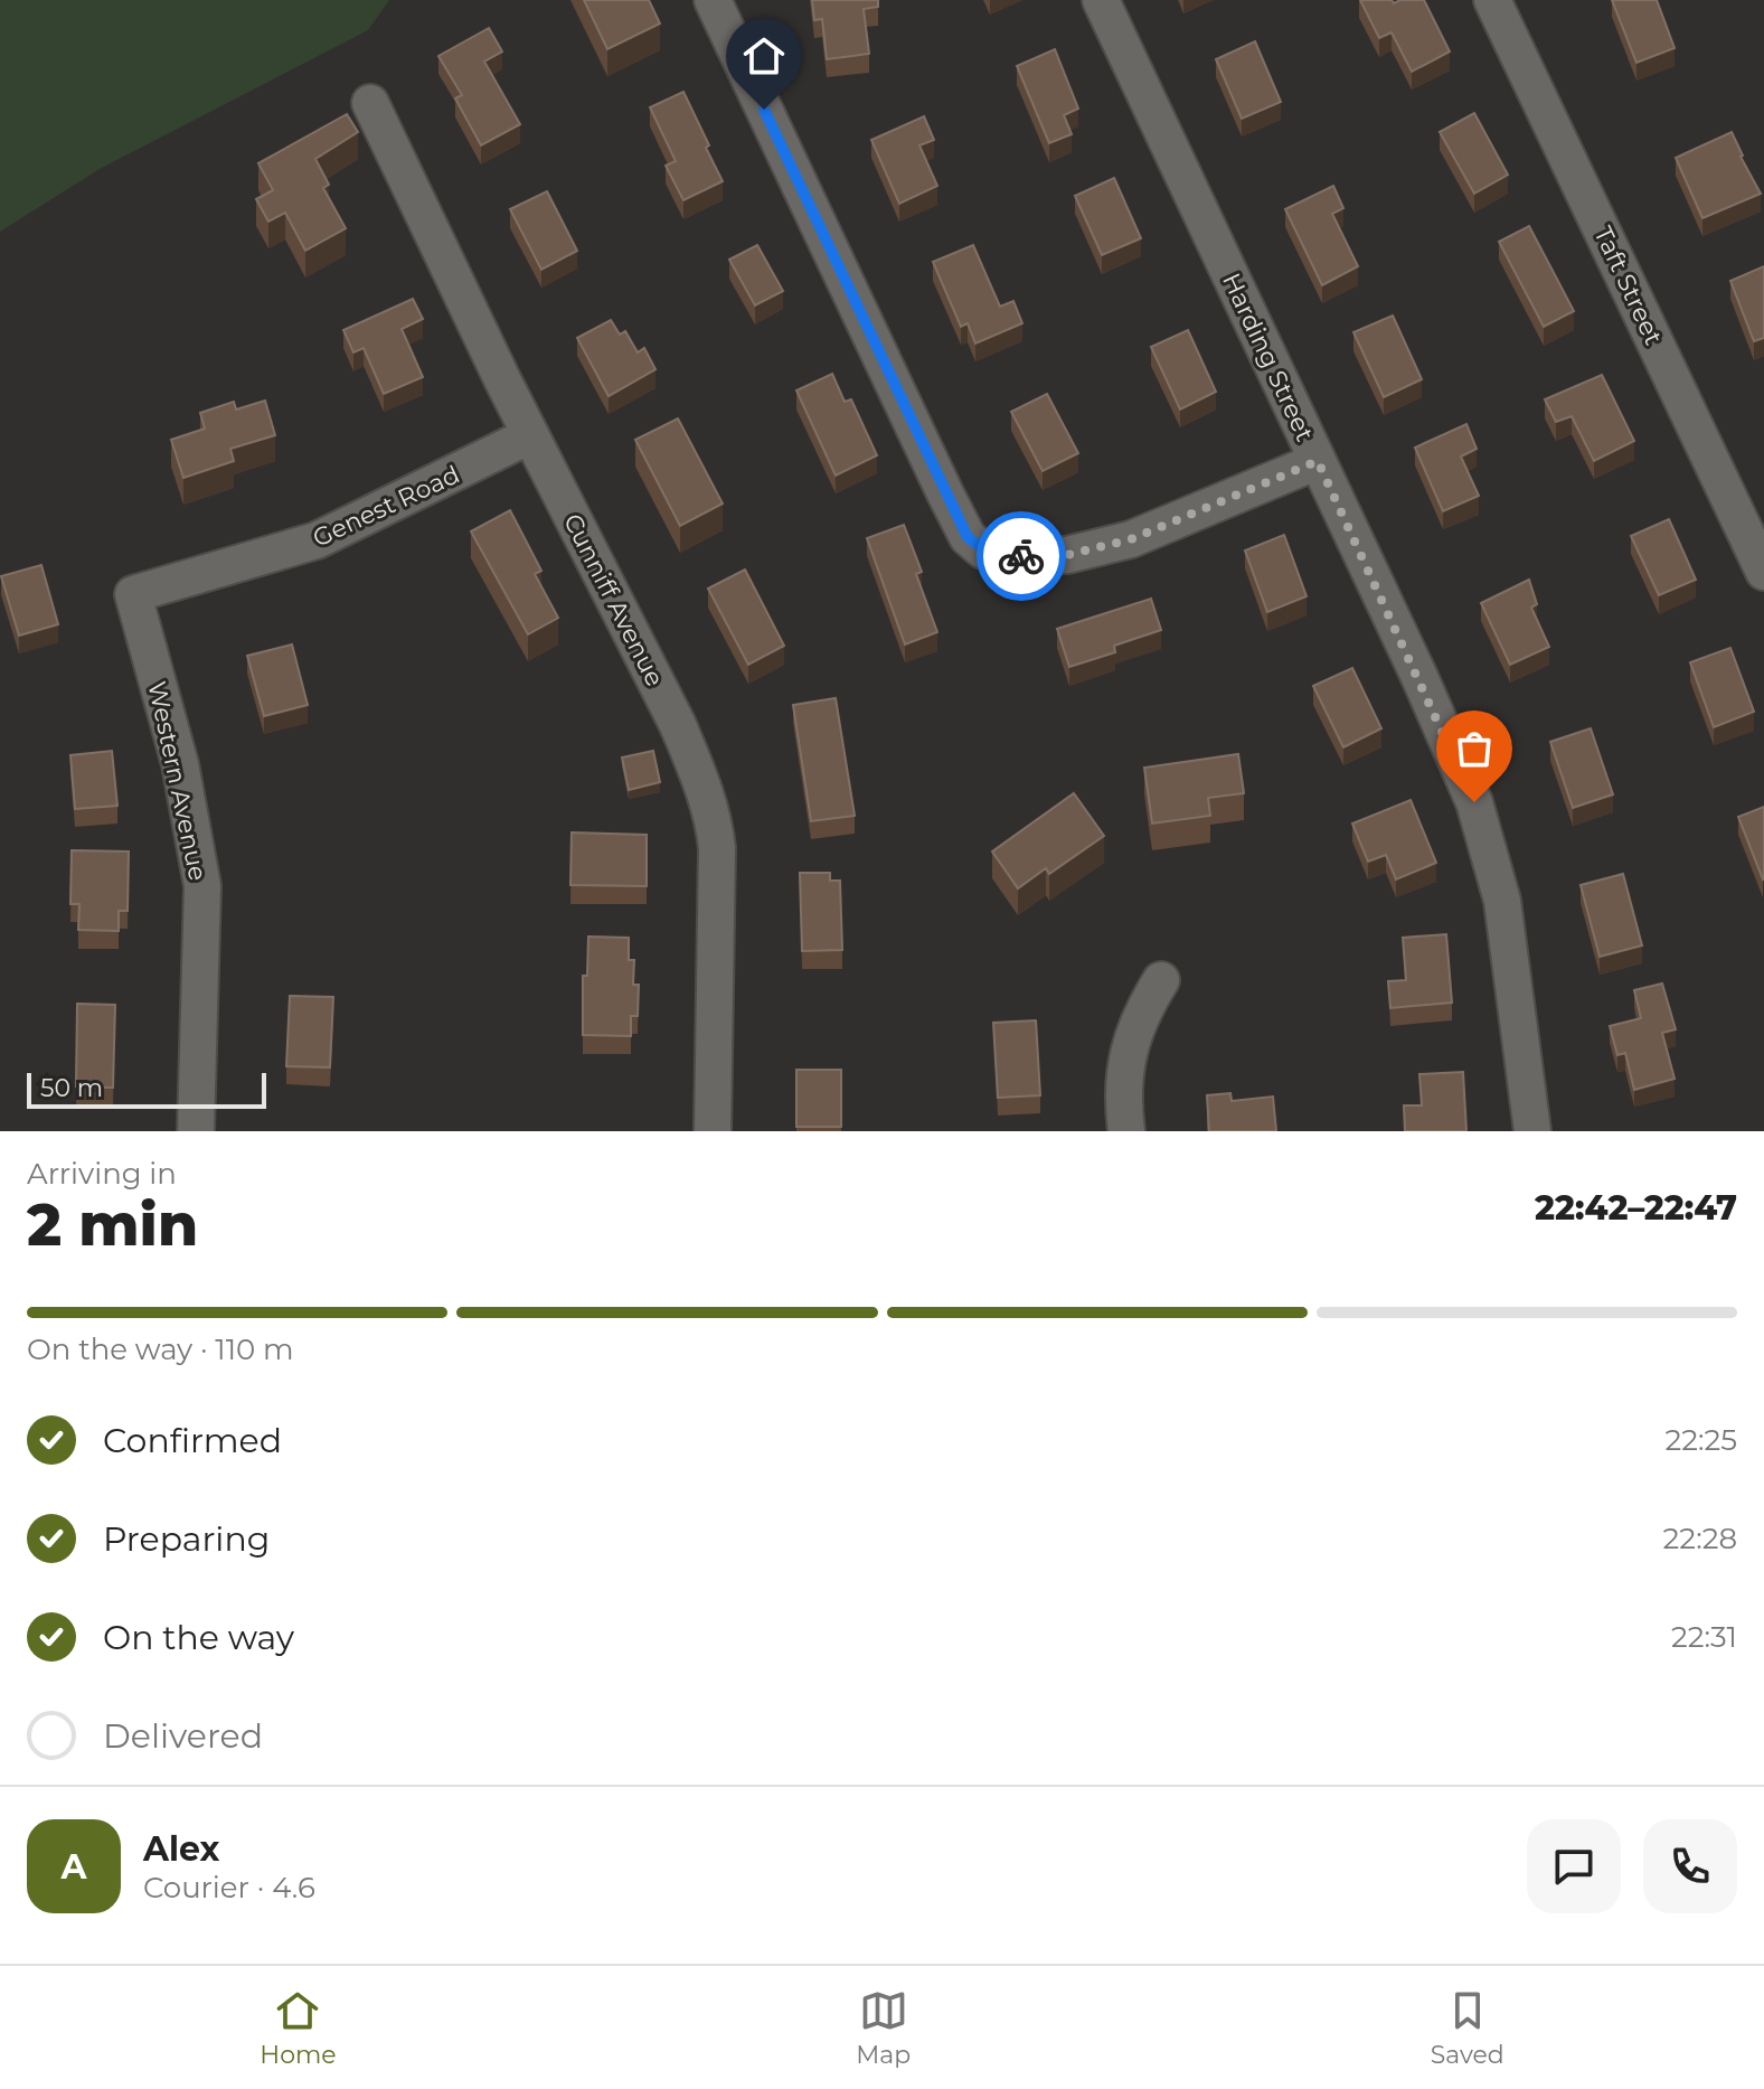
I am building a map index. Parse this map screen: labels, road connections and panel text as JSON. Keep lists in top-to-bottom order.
{
  "streets": {
    "street": [
      "Taft Street",
      "Harding Street",
      "Genest Road",
      "Cunniff Avenue",
      "Western Avenue"
    ]
  },
  "crossings": [
    ["Genest Road", "Cunniff Avenue"],
    ["Genest Road", "Western Avenue"]
  ],
  "scale_bar": "50 m",
  "page": {
    "scale": "50 m",
    "heading": ["2 min", "Arriving in", "22:42–22:47"],
    "panel": ["Alex", "Courier · 4.6"],
    "bar": "On the way · 110 m",
    "list": [
      ["Confirmed", "22:25"],
      ["Preparing", "22:28"],
      ["On the way", "22:31"],
      "Delivered"
    ],
    "round": "A",
    "tabs": ["Home", "Map", "Saved"]
  }
}
